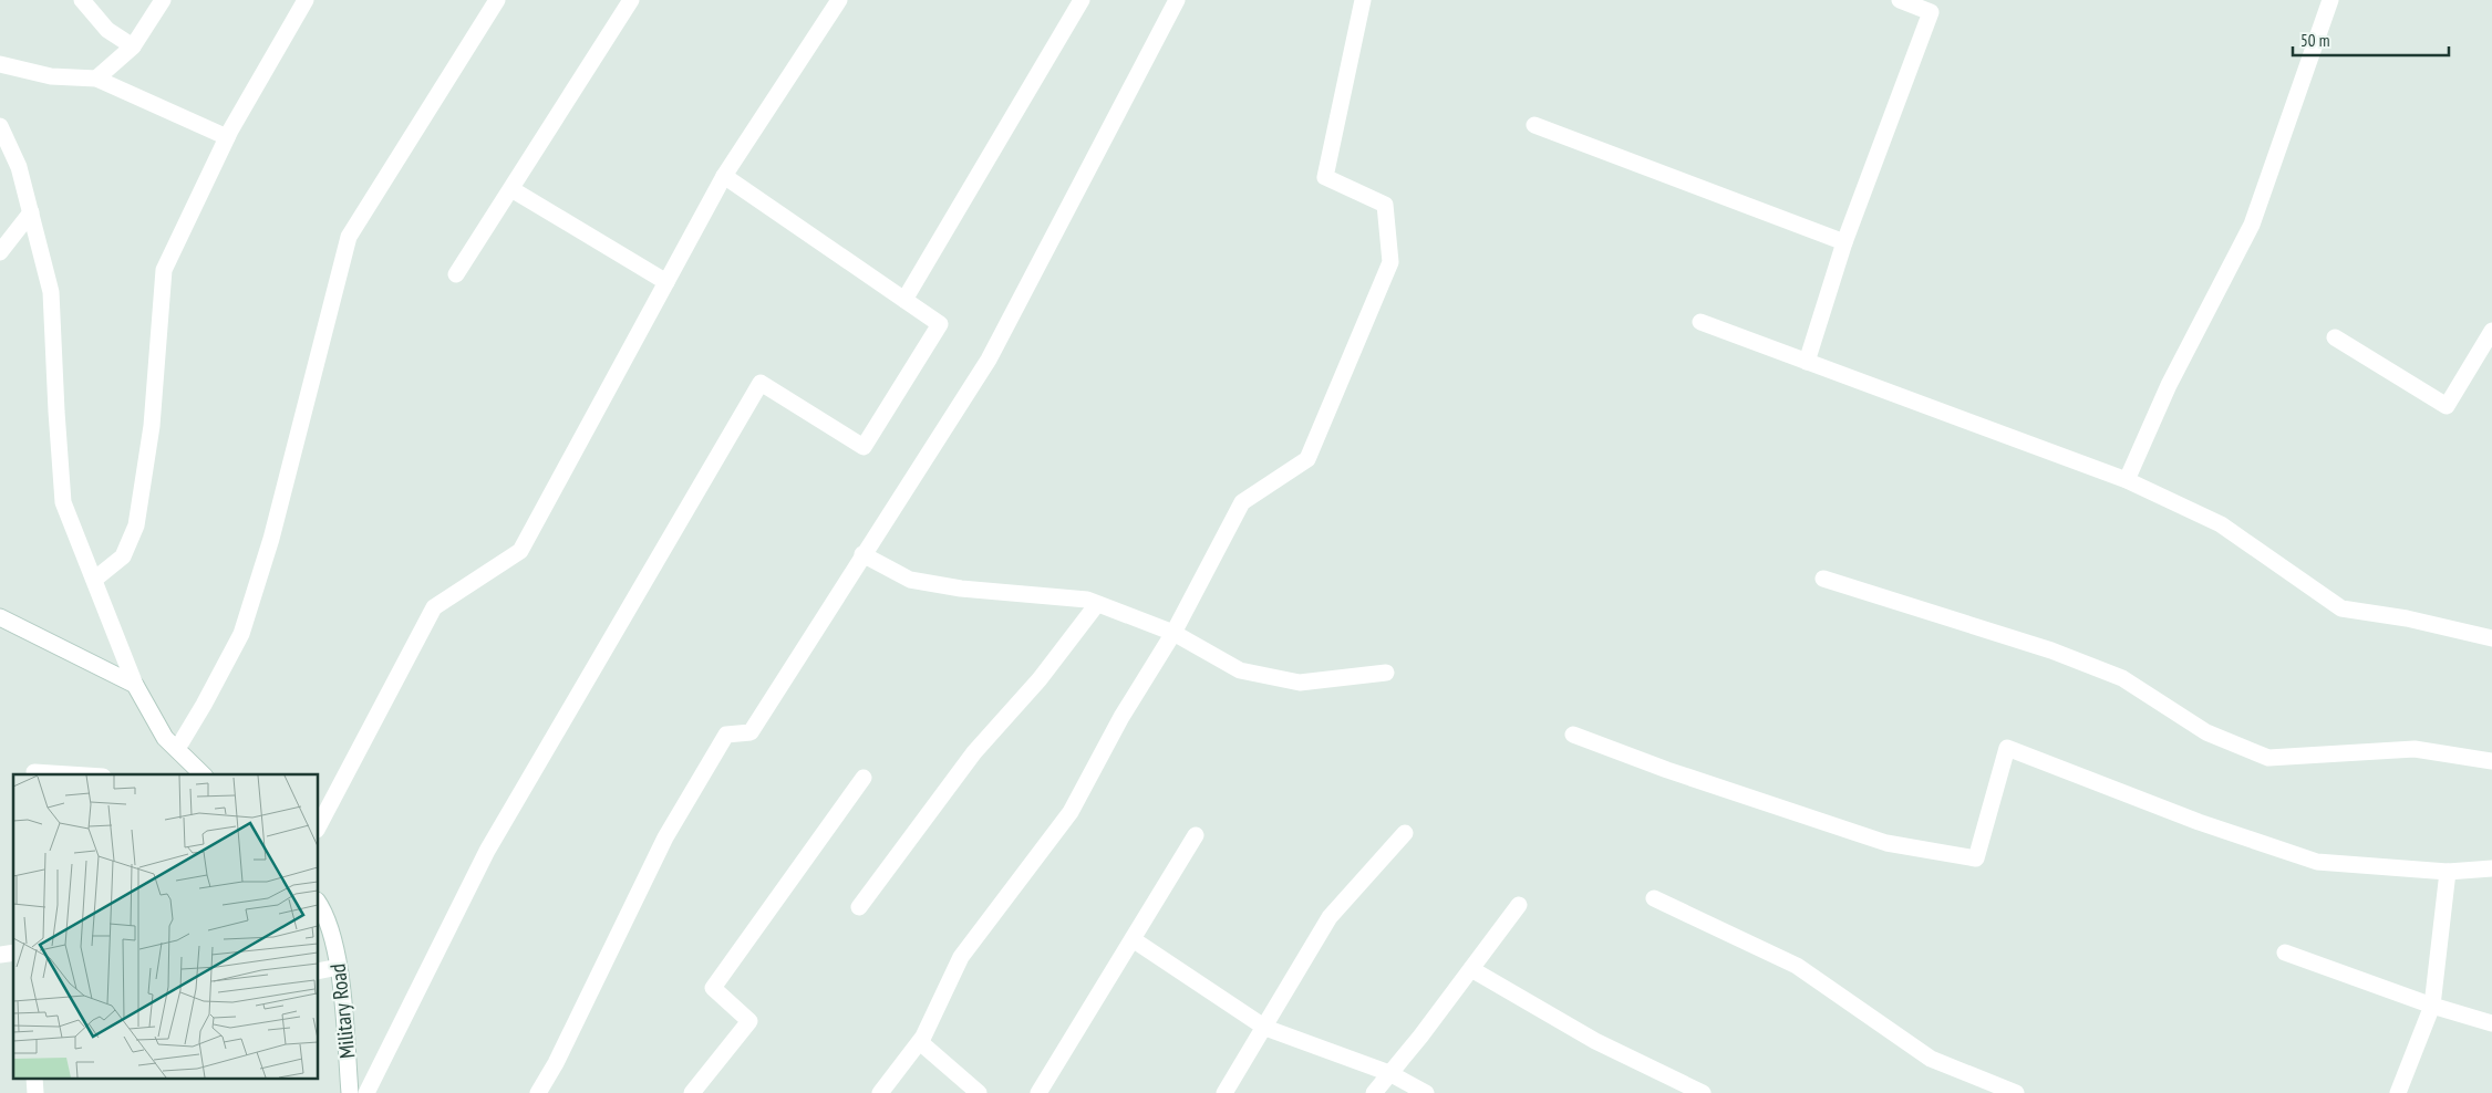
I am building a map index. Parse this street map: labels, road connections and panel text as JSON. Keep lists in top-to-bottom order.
{
  "streets": {
    "street": ["Military Road"]
  },
  "scale_bar": "50 m"
}
